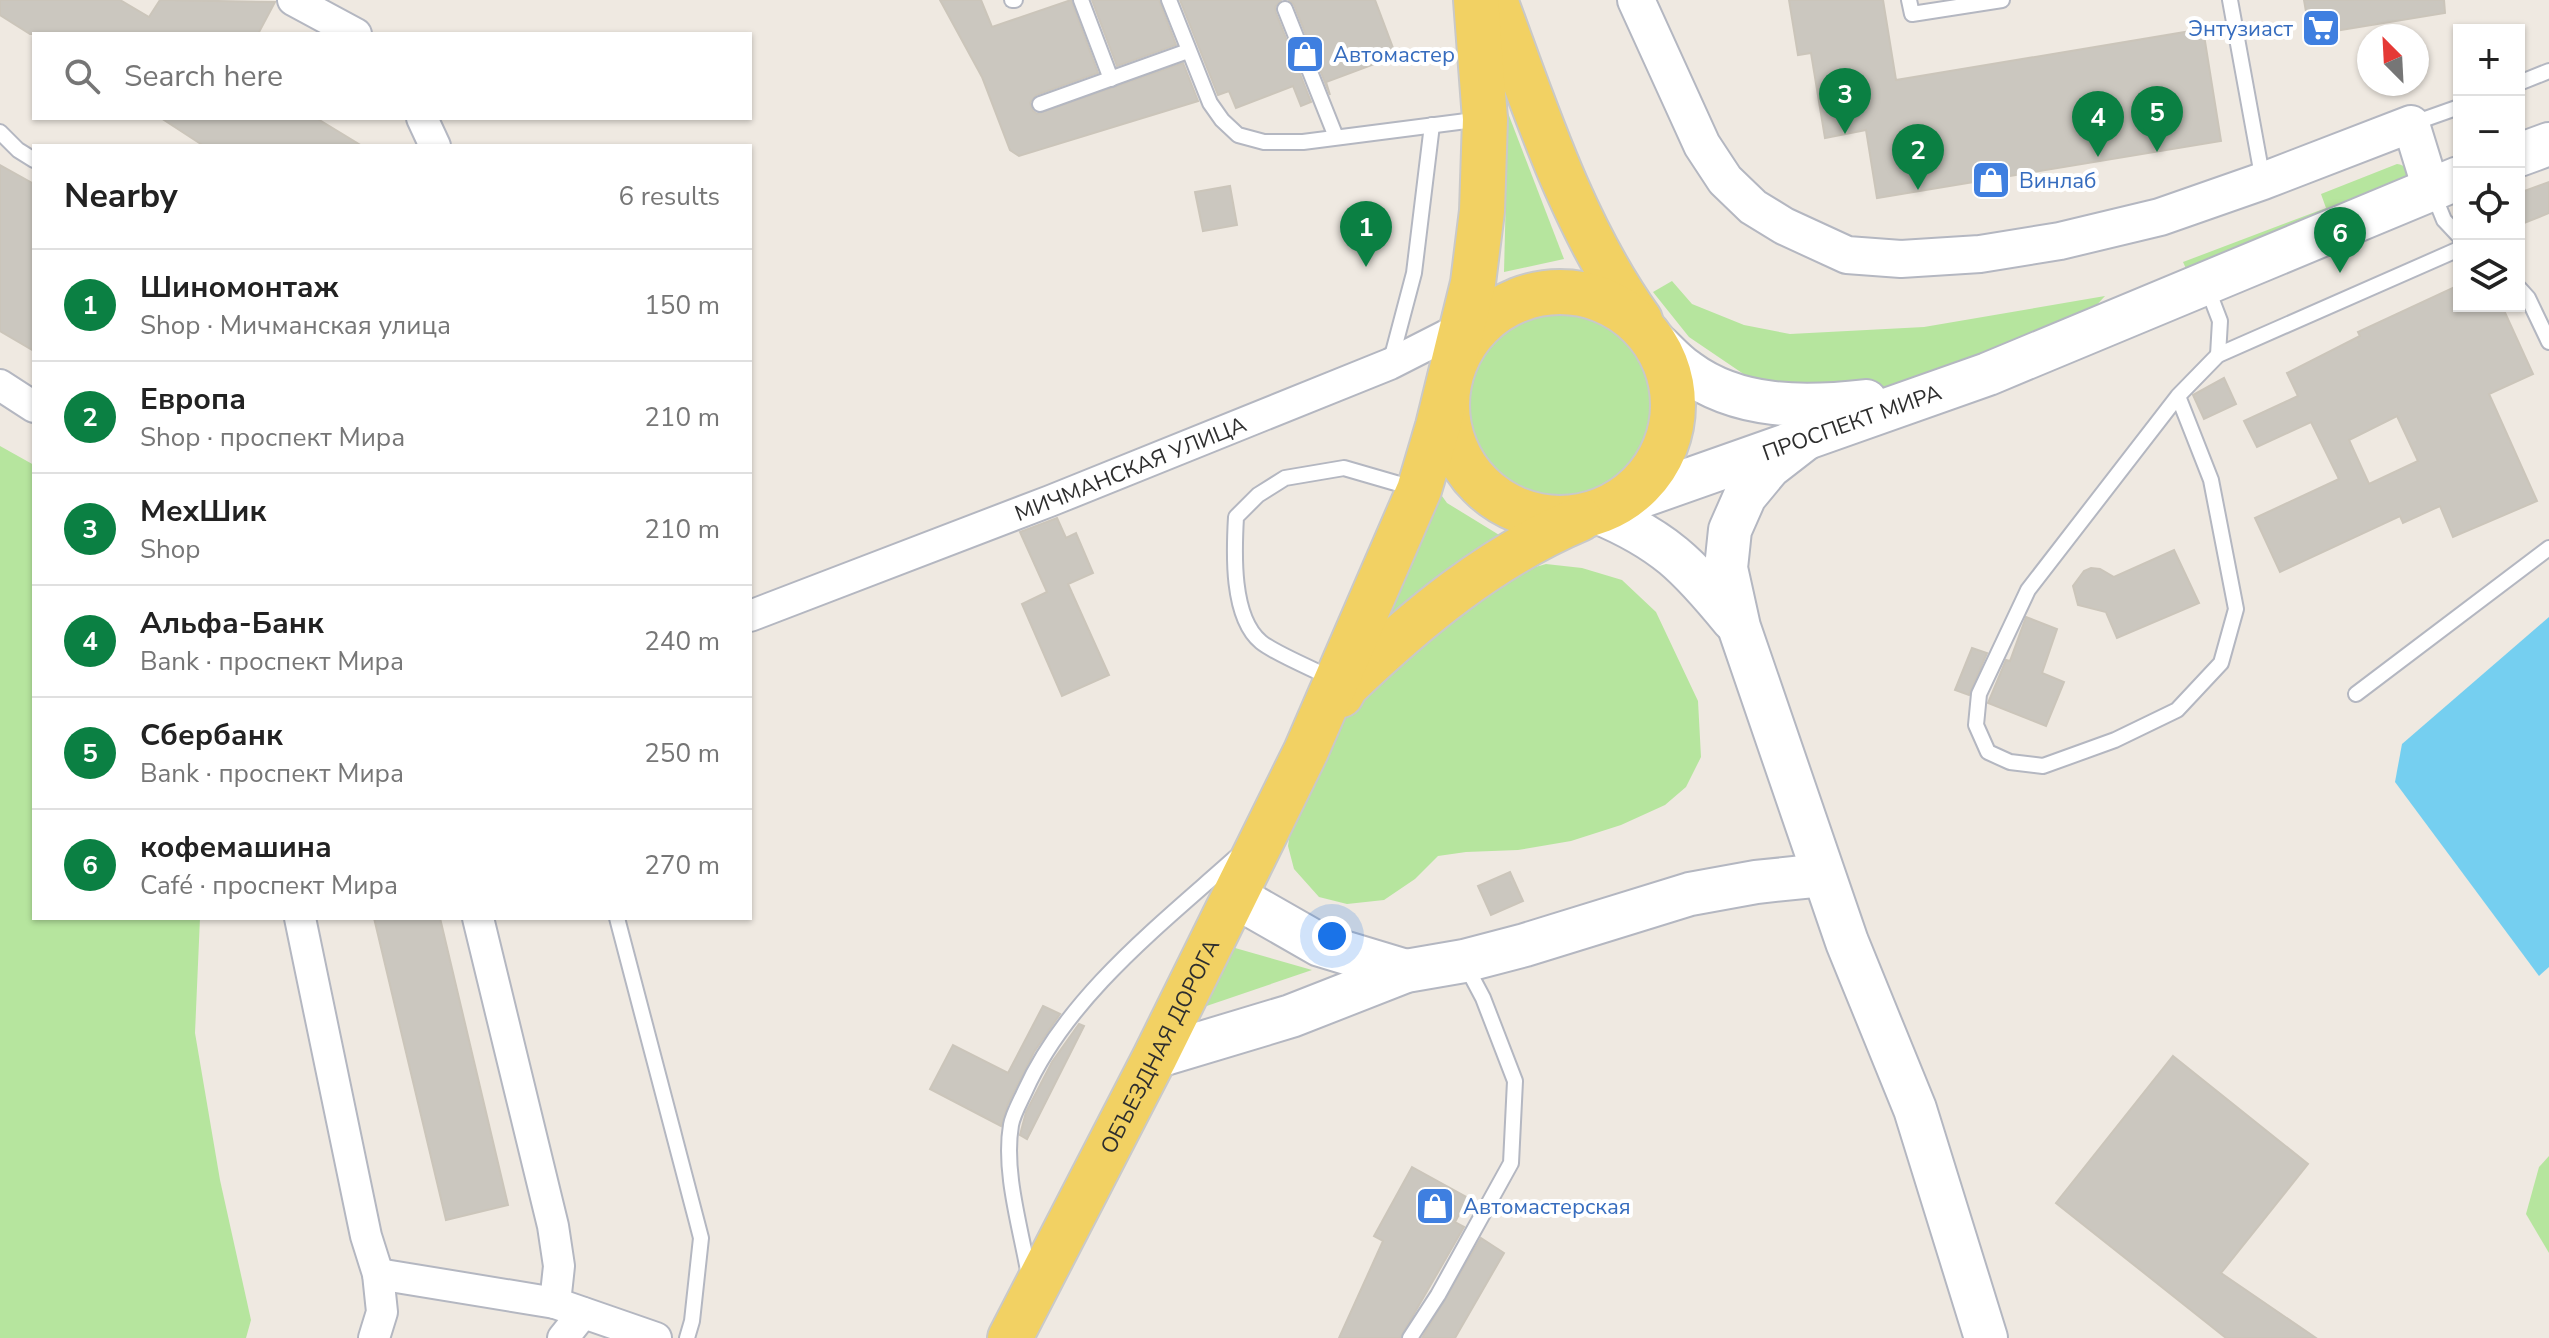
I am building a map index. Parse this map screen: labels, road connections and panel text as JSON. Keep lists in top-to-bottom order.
{
  "streets": {
    "main road": ["ПРОСПЕКТ МИРА", "ОБЪЕЗДНАЯ ДОРОГА"],
    "street": ["МИЧМАНСКАЯ УЛИЦА"]
  },
  "crossings": [
    ["ПРОСПЕКТ МИРА", "МИЧМАНСКАЯ УЛИЦА"],
    ["ПРОСПЕКТ МИРА", "ОБЪЕЗДНАЯ ДОРОГА"]
  ],
  "places": {
    "supermarket": ["Энтузиаст"],
    "shop": ["Автомастер", "Винлаб", "Автомастерская"]
  },
  "north": "top left",
  "page": {
    "map_buttons": ["+", "−"],
    "search": "Search here",
    "pins": [
      "3",
      "5",
      "4",
      "2",
      "1",
      "6"
    ],
    "heading": ["Nearby", "6 results"],
    "list": [
      {
        "mark": "1",
        "name": "Шиномонтаж",
        "note": "Shop · Мичманская улица",
        "value": "150 m"
      },
      {
        "mark": "2",
        "name": "Европа",
        "note": "Shop · проспект Мира",
        "value": "210 m"
      },
      {
        "mark": "3",
        "name": "МехШик",
        "note": "Shop",
        "value": "210 m"
      },
      {
        "mark": "4",
        "name": "Альфа-Банк",
        "note": "Bank · проспект Мира",
        "value": "240 m"
      },
      {
        "mark": "5",
        "name": "Сбербанк",
        "note": "Bank · проспект Мира",
        "value": "250 m"
      },
      {
        "mark": "6",
        "name": "кофемашина",
        "note": "Café · проспект Мира",
        "value": "270 m"
      }
    ]
  }
}
